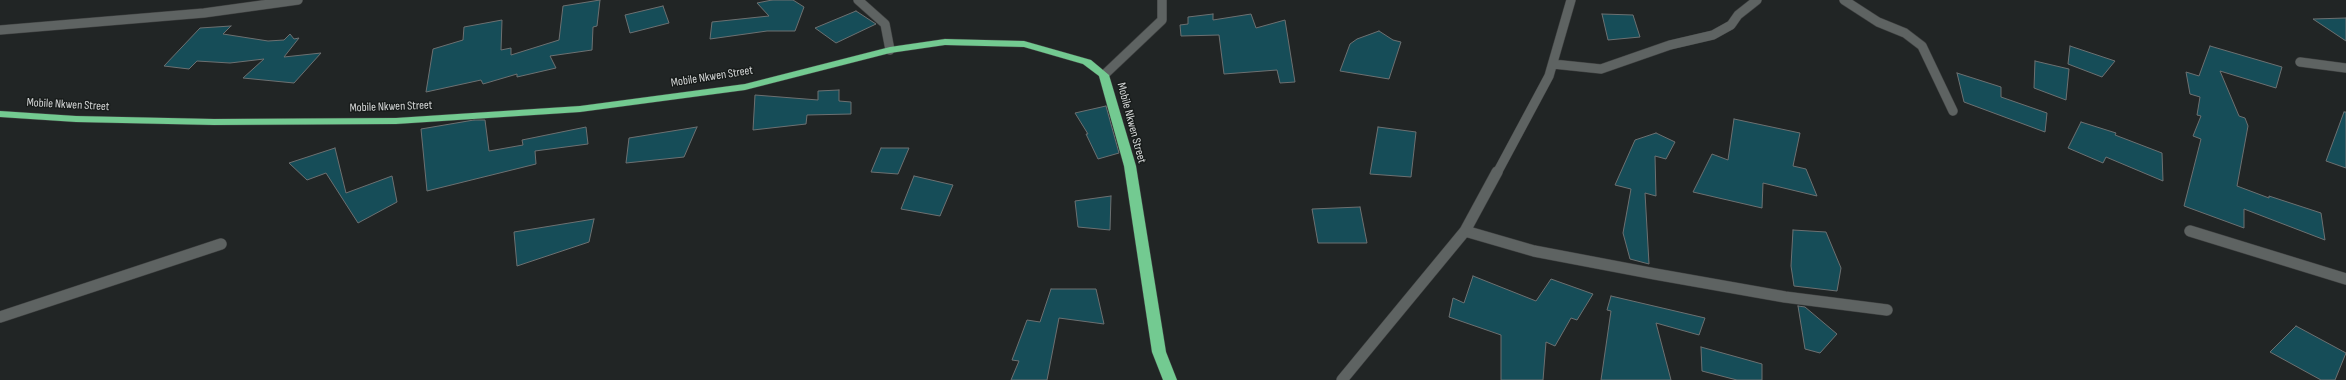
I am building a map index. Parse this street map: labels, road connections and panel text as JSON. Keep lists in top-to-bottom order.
{
  "streets": {
    "highway": ["Mobile Nkwen Street"]
  }
}
